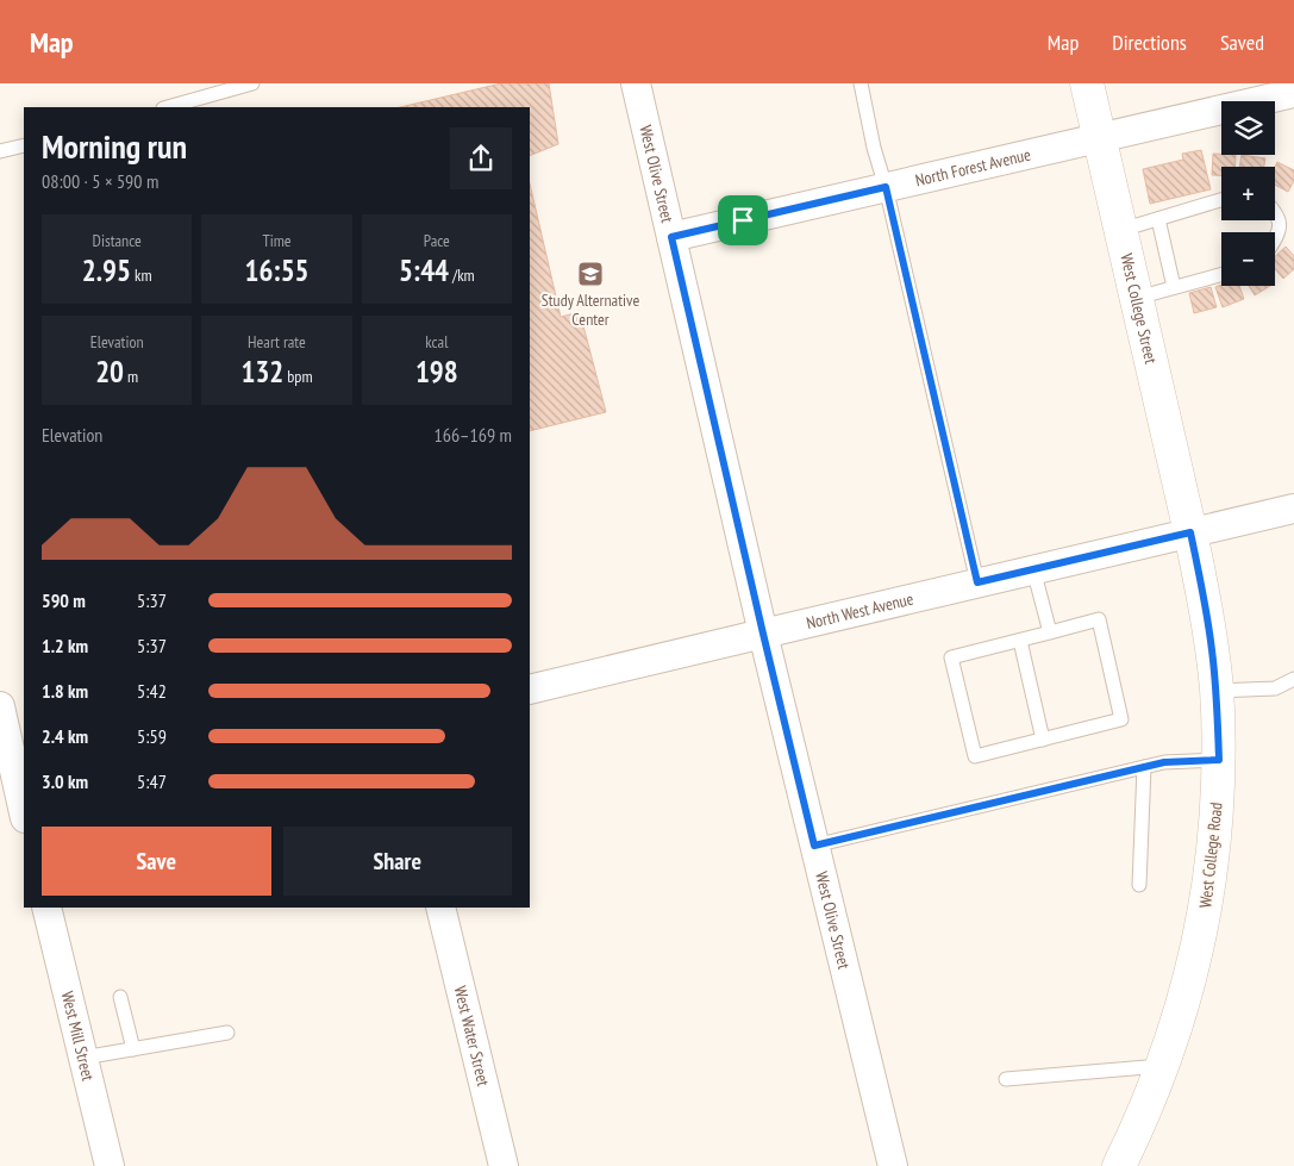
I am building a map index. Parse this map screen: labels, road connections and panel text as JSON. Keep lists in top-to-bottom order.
{
  "streets": {
    "main road": ["West College Street", "West College Road"],
    "street": [
      "North Forest Avenue",
      "West Olive Street",
      "North West Avenue",
      "West Mill Street",
      "West Water Street"
    ]
  },
  "crossings": [
    ["North Forest Avenue", "West Olive Street"],
    ["North Forest Avenue", "West College Street"],
    ["West Olive Street", "North West Avenue"],
    ["West College Street", "North West Avenue"],
    ["West College Street", "West College Road"],
    ["North West Avenue", "West College Road"]
  ],
  "places": {
    "school or university": ["Study Alternative Center"]
  },
  "page": {
    "header": "Map",
    "nav": ["Map", "Directions", "Saved"],
    "map_buttons": ["+", "−"],
    "heading": ["Morning run", "08:00 · 5 × 590 m"],
    "stats": [
      ["Distance", "2.95 km"],
      ["Time", "16:55"],
      ["Pace", "5:44 /km"],
      ["Elevation", "20 m"],
      ["Heart rate", "132 bpm"],
      ["kcal", "198"]
    ],
    "chart": ["Elevation", "166–169 m"],
    "list": [
      {
        "name": "590 m",
        "note": "5:37"
      },
      {
        "name": "1.2 km",
        "note": "5:37"
      },
      {
        "name": "1.8 km",
        "note": "5:42"
      },
      {
        "name": "2.4 km",
        "note": "5:59"
      },
      {
        "name": "3.0 km",
        "note": "5:47"
      }
    ],
    "buttons": ["Save", "Share"]
  }
}
